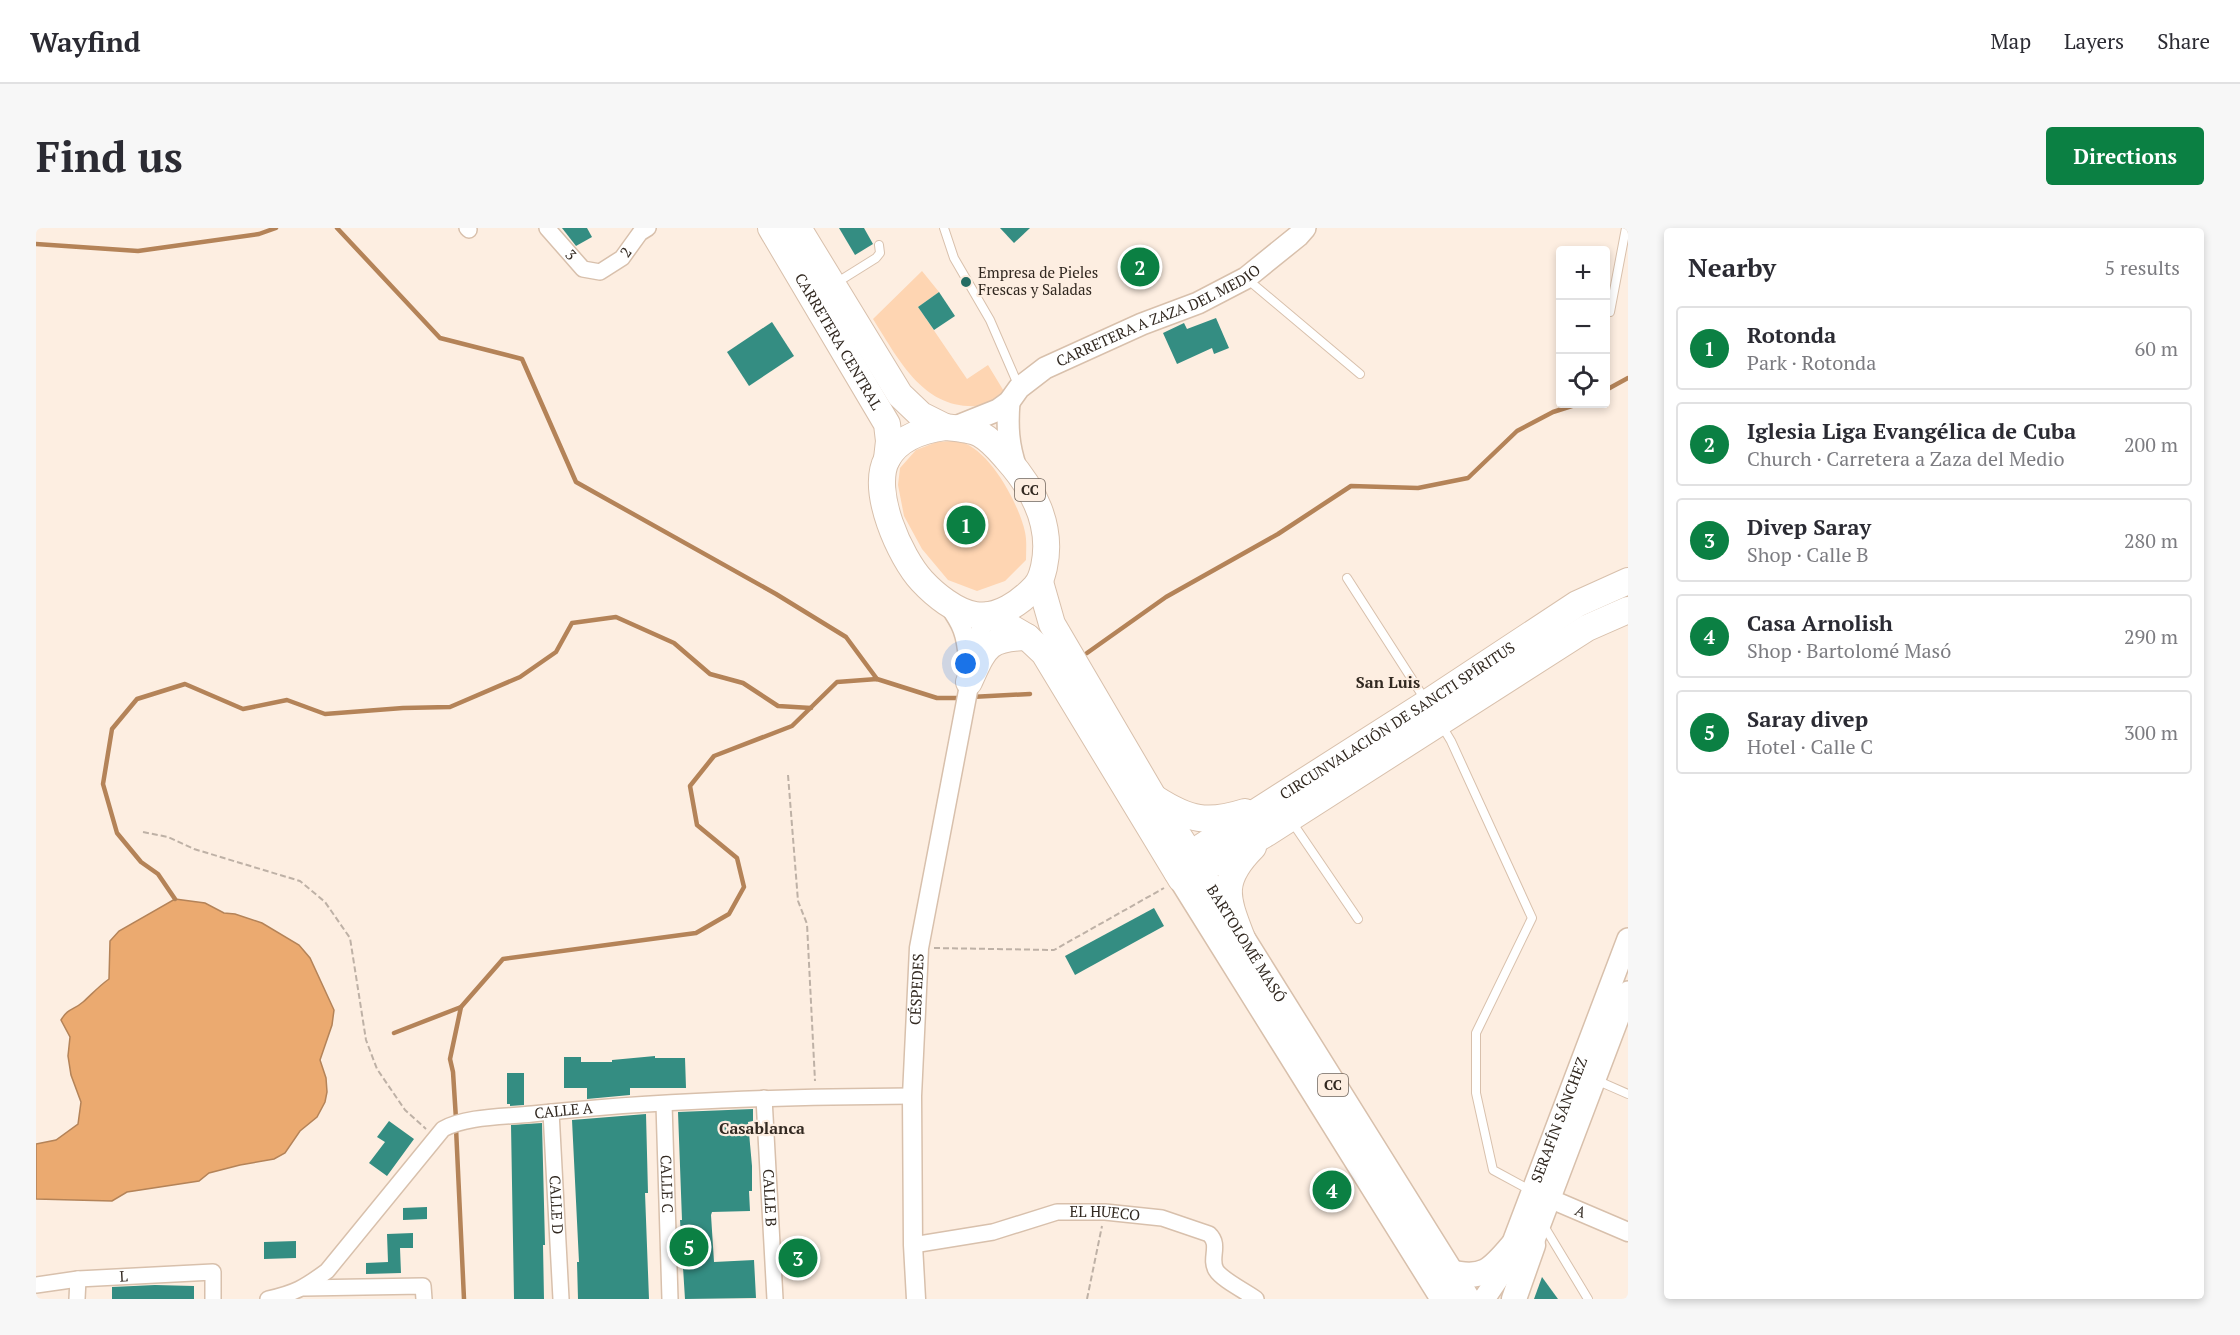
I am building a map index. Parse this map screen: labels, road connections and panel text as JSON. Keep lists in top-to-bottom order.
{
  "streets": {
    "highway": [
      "CARRETERA CENTRAL",
      "CC",
      "CIRCUNVALACIÓN DE SANCTI SPÍRITUS",
      "BARTOLOMÉ MASÓ"
    ],
    "main road": ["CARRETERA A ZAZA DEL MEDIO", "SERAFÍN SÁNCHEZ"],
    "street": [
      "2",
      "3",
      "CÉSPEDES",
      "CALLE A",
      "CALLE C",
      "CALLE B",
      "CALLE D",
      "A",
      "EL HUECO",
      "L"
    ]
  },
  "crossings": [
    ["2", "3"],
    ["CARRETERA A ZAZA DEL MEDIO", "CARRETERA CENTRAL"],
    ["CARRETERA A ZAZA DEL MEDIO", "CC"],
    ["CARRETERA A ZAZA DEL MEDIO", "BARTOLOMÉ MASÓ"],
    ["CARRETERA A ZAZA DEL MEDIO", "CÉSPEDES"],
    ["CARRETERA CENTRAL", "CC"],
    ["CARRETERA CENTRAL", "BARTOLOMÉ MASÓ"],
    ["CARRETERA CENTRAL", "CÉSPEDES"],
    ["CC", "BARTOLOMÉ MASÓ"],
    ["CC", "CÉSPEDES"],
    ["CIRCUNVALACIÓN DE SANCTI SPÍRITUS", "BARTOLOMÉ MASÓ"],
    ["BARTOLOMÉ MASÓ", "CÉSPEDES"],
    ["CÉSPEDES", "CALLE A"],
    ["CÉSPEDES", "EL HUECO"],
    ["CALLE A", "CALLE C"],
    ["CALLE A", "CALLE B"],
    ["CALLE A", "CALLE D"],
    ["SERAFÍN SÁNCHEZ", "A"]
  ],
  "districts": ["San Luis", "Casablanca"],
  "places": ["Empresa de Pieles Frescas y Saladas"],
  "page": {
    "header": "Wayfind",
    "nav": ["Map", "Layers", "Share"],
    "buttons": "Directions",
    "title": "Find us",
    "heading": ["Nearby", "5 results"],
    "pins": [
      "2",
      "1",
      "4",
      "5",
      "3"
    ],
    "map_buttons": ["+", "−"],
    "list": [
      {
        "mark": "1",
        "name": "Rotonda",
        "note": "Park · Rotonda",
        "value": "60 m"
      },
      {
        "mark": "2",
        "name": "Iglesia Liga Evangélica de Cuba",
        "note": "Church · Carretera a Zaza del Medio",
        "value": "200 m"
      },
      {
        "mark": "3",
        "name": "Divep Saray",
        "note": "Shop · Calle B",
        "value": "280 m"
      },
      {
        "mark": "4",
        "name": "Casa Arnolish",
        "note": "Shop · Bartolomé Masó",
        "value": "290 m"
      },
      {
        "mark": "5",
        "name": "Saray divep",
        "note": "Hotel · Calle C",
        "value": "300 m"
      }
    ]
  }
}
